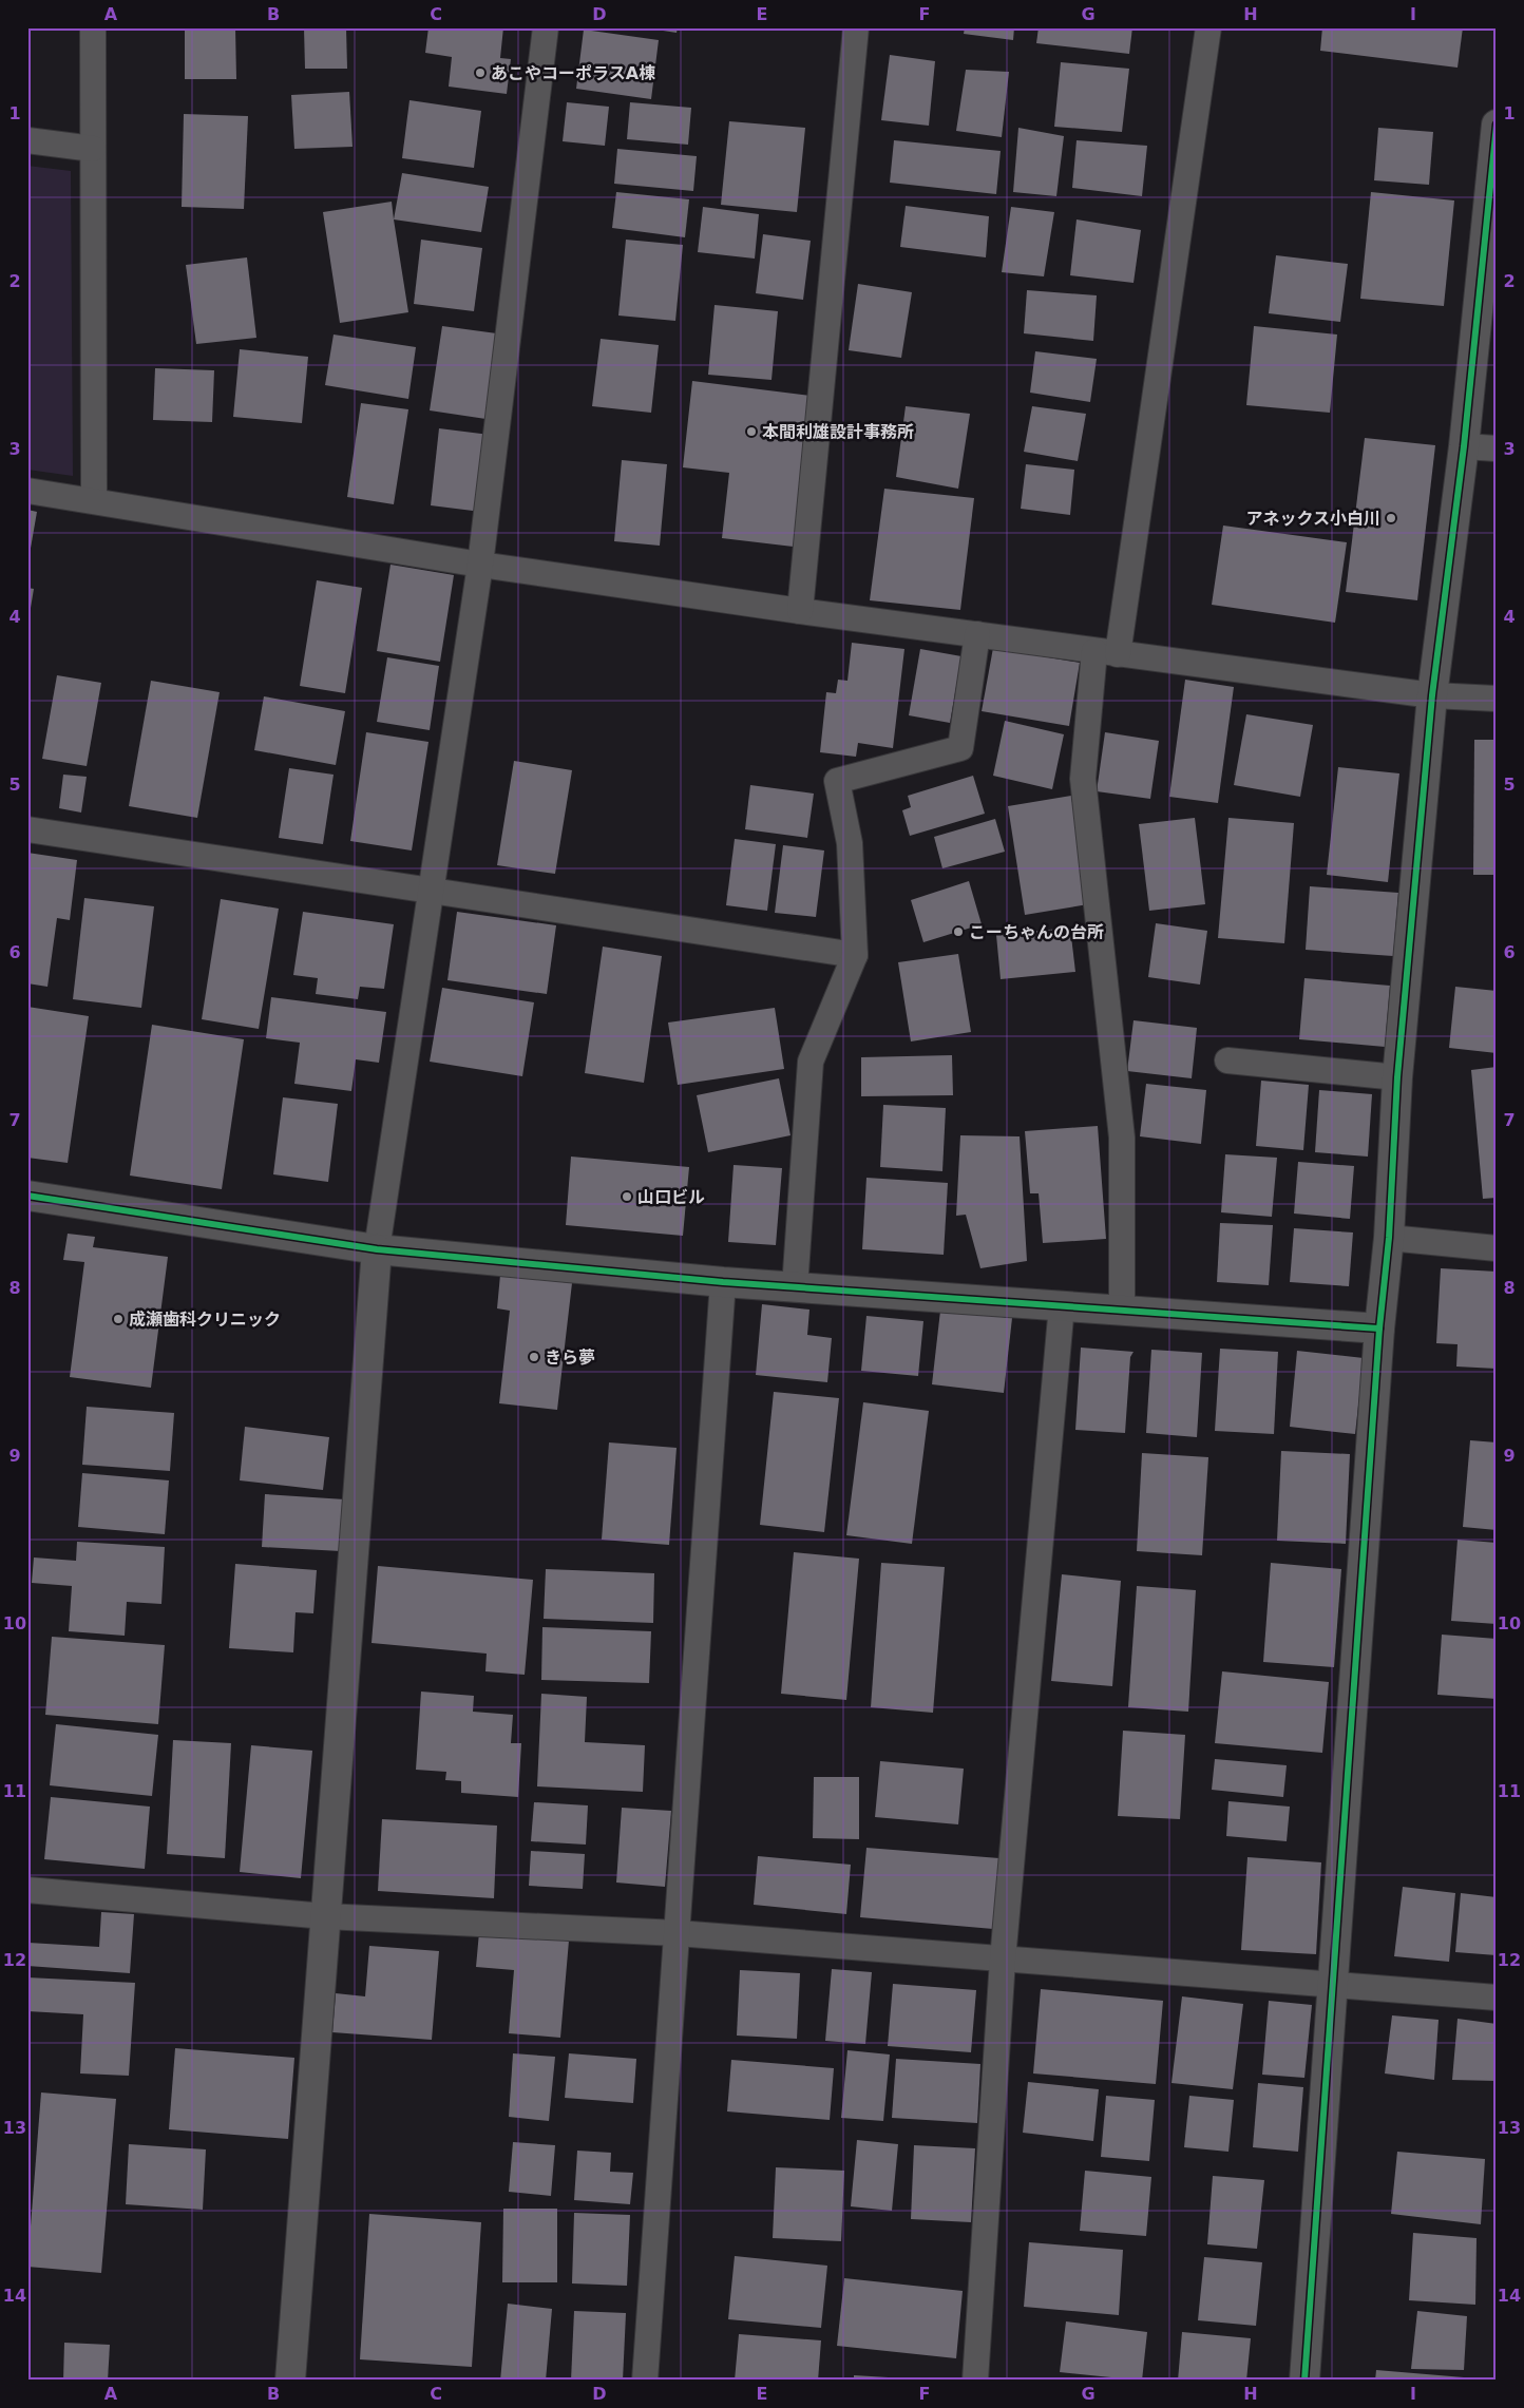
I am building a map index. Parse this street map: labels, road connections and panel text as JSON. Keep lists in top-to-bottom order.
{
  "places": [
    "あこやコーポラスA棟",
    "本間利雄設計事務所",
    "アネックス小白川",
    "こーちゃんの台所",
    "山口ビル",
    "成瀬歯科クリニック",
    "きら夢"
  ],
  "grid": {
    "columns": [
      "A",
      "B",
      "C",
      "D",
      "E",
      "F",
      "G",
      "H",
      "I"
    ],
    "rows": [
      "1",
      "2",
      "3",
      "4",
      "5",
      "6",
      "7",
      "8",
      "9",
      "10",
      "11",
      "12",
      "13",
      "14"
    ]
  }
}
